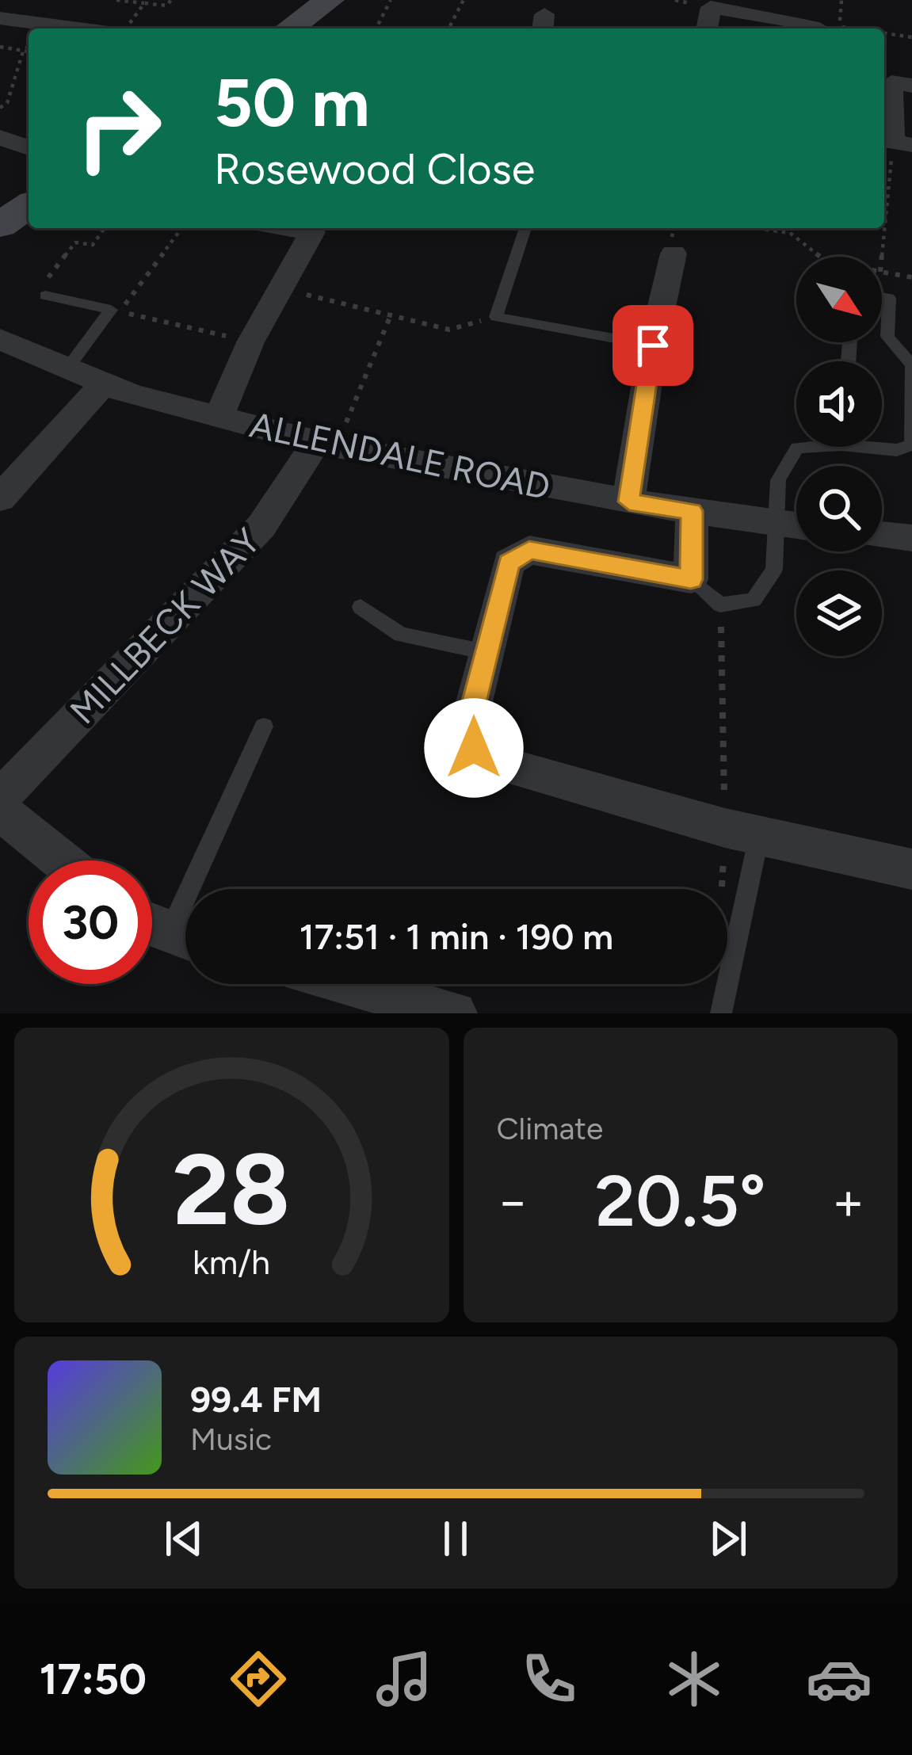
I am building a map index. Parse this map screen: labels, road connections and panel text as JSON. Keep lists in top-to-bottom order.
{
  "streets": {
    "street": ["ALLENDALE ROAD", "MILLBECK WAY"]
  },
  "crossings": [
    ["ALLENDALE ROAD", "MILLBECK WAY"]
  ],
  "north": "bottom right",
  "page": {
    "turn": ["50 m", "Rosewood Close"],
    "limit": "30",
    "trip": "17:51 · 1 min · 190 m",
    "tile": "Climate",
    "heat": ["−", "20.5°", "+"],
    "song": ["99.4 FM", "Music"],
    "tabs": "17:50",
    "gauge": ["28", "km/h"]
  }
}
